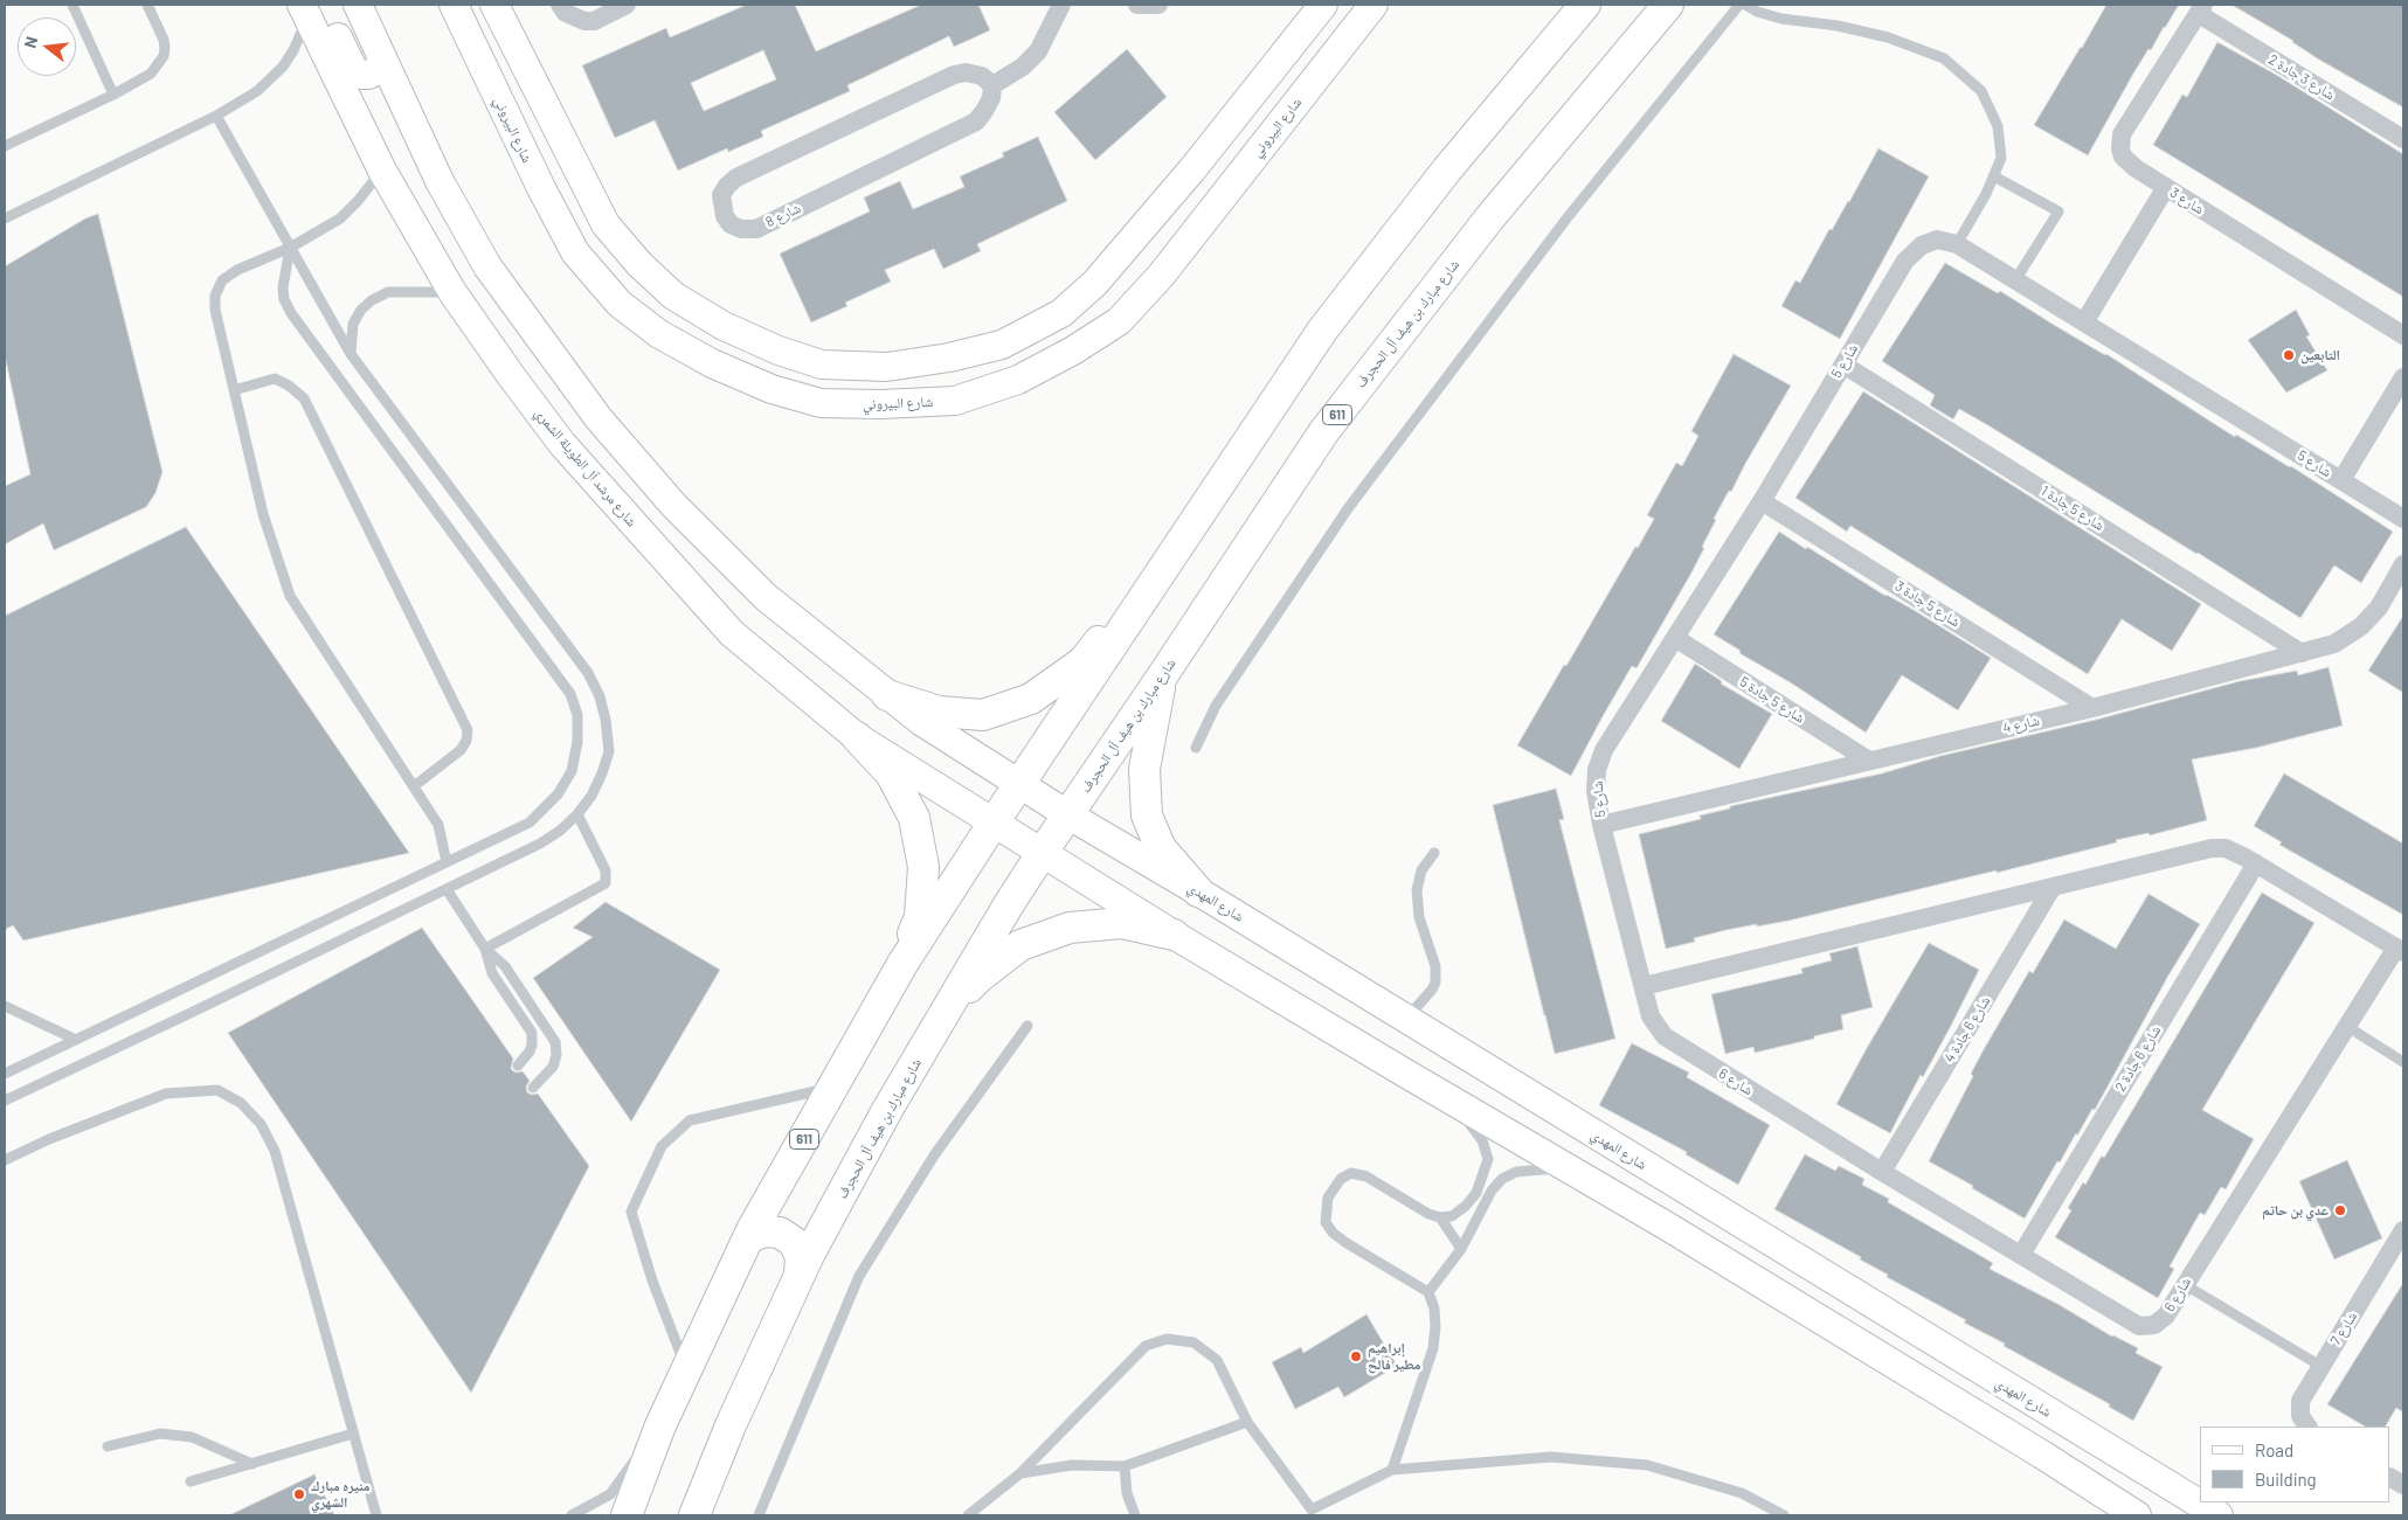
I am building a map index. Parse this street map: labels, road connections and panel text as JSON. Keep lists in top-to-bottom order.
{
  "streets": {
    "main road": [
      "شارع البيروني",
      "شارع مبارك بن هيف آل الحجرف",
      "611",
      "شارع مرشد آل الطويلة الشمري",
      "شارع المهدي"
    ],
    "street": [
      "شارع 3 جادة 2",
      "شارع 3",
      "شارع 8",
      "شارع 5",
      "شارع 5 جادة 1",
      "شارع 5 جادة 3",
      "شارع 5 جادة 5",
      "شارع 4",
      "شارع 6 جادة 4",
      "شارع 6 جادة 2",
      "شارع 6",
      "شارع 7"
    ]
  },
  "crossings": [
    ["شارع 3 جادة 2", "شارع 3"],
    ["شارع مبارك بن هيف آل الحجرف", "شارع المهدي"],
    ["شارع 5", "شارع 5 جادة 1"],
    ["شارع 5", "شارع 5 جادة 3"],
    ["شارع 5", "شارع 5 جادة 5"],
    ["شارع 5", "شارع 4"],
    ["شارع 5", "شارع 6"],
    ["611", "شارع مرشد آل الطويلة الشمري"],
    ["611", "شارع المهدي"],
    ["شارع 5 جادة 1", "شارع 4"],
    ["شارع 5 جادة 3", "شارع 4"],
    ["شارع 5 جادة 5", "شارع 4"],
    ["شارع 6 جادة 4", "شارع 6"],
    ["شارع 6 جادة 2", "شارع 6"]
  ],
  "places": [
    "التابعين",
    "عدي بن حاتم",
    "إبراهيم مطير فالح",
    "منيره مبارك الشهري"
  ],
  "legend": ["Road", "Building"],
  "north": "left"
}
